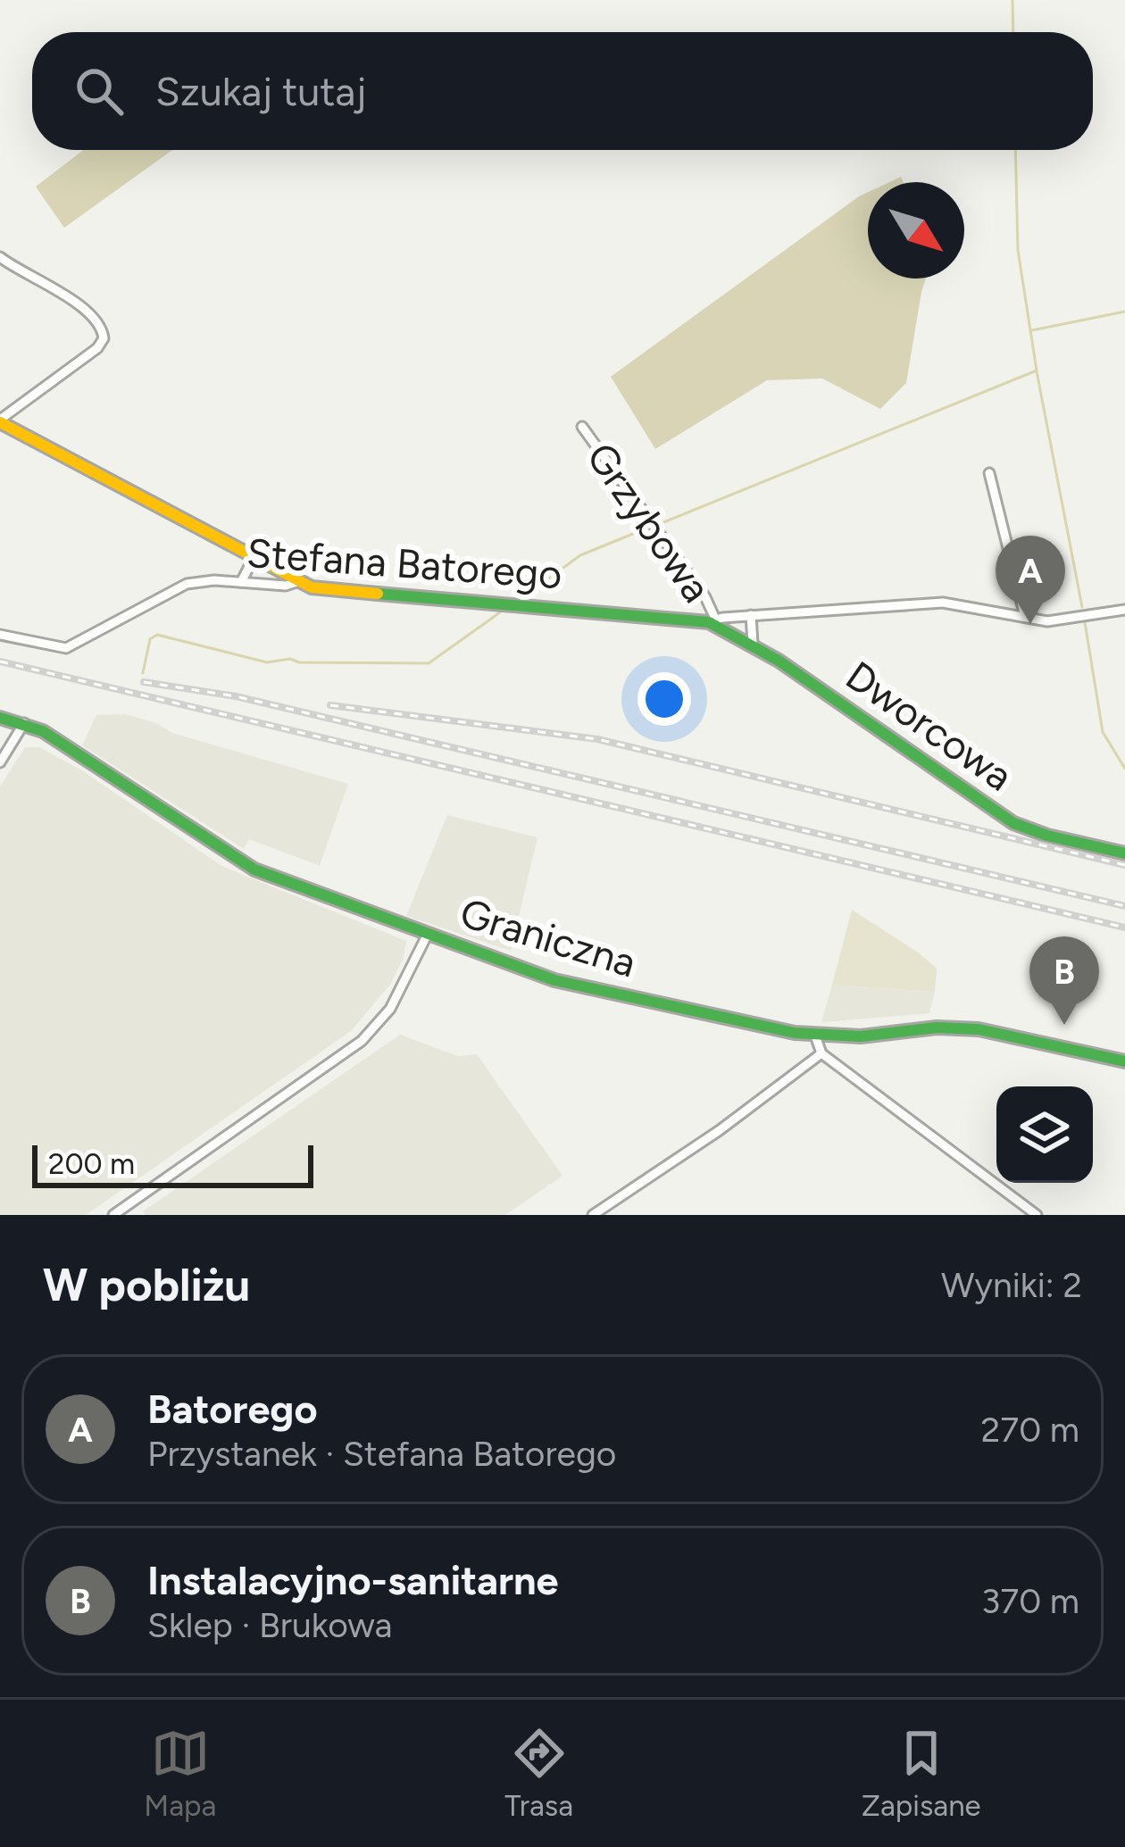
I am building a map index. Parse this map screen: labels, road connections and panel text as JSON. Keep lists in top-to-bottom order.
{
  "streets": {
    "street": [
      "Grzybowa",
      "Stefana Batorego",
      "Dworcowa",
      "Graniczna"
    ]
  },
  "crossings": [
    ["Grzybowa", "Stefana Batorego"],
    ["Grzybowa", "Dworcowa"],
    ["Stefana Batorego", "Dworcowa"]
  ],
  "scale_bar": "200 m",
  "north": "bottom right",
  "page": {
    "search": "Szukaj tutaj",
    "pins": ["A", "B"],
    "scale": "200 m",
    "heading": ["W pobliżu", "Wyniki: 2"],
    "list": [
      {
        "mark": "A",
        "name": "Batorego",
        "note": "Przystanek · Stefana Batorego",
        "value": "270 m"
      },
      {
        "mark": "B",
        "name": "Instalacyjno-sanitarne",
        "note": "Sklep · Brukowa",
        "value": "370 m"
      }
    ],
    "nav": ["Mapa", "Trasa", "Zapisane"]
  }
}
